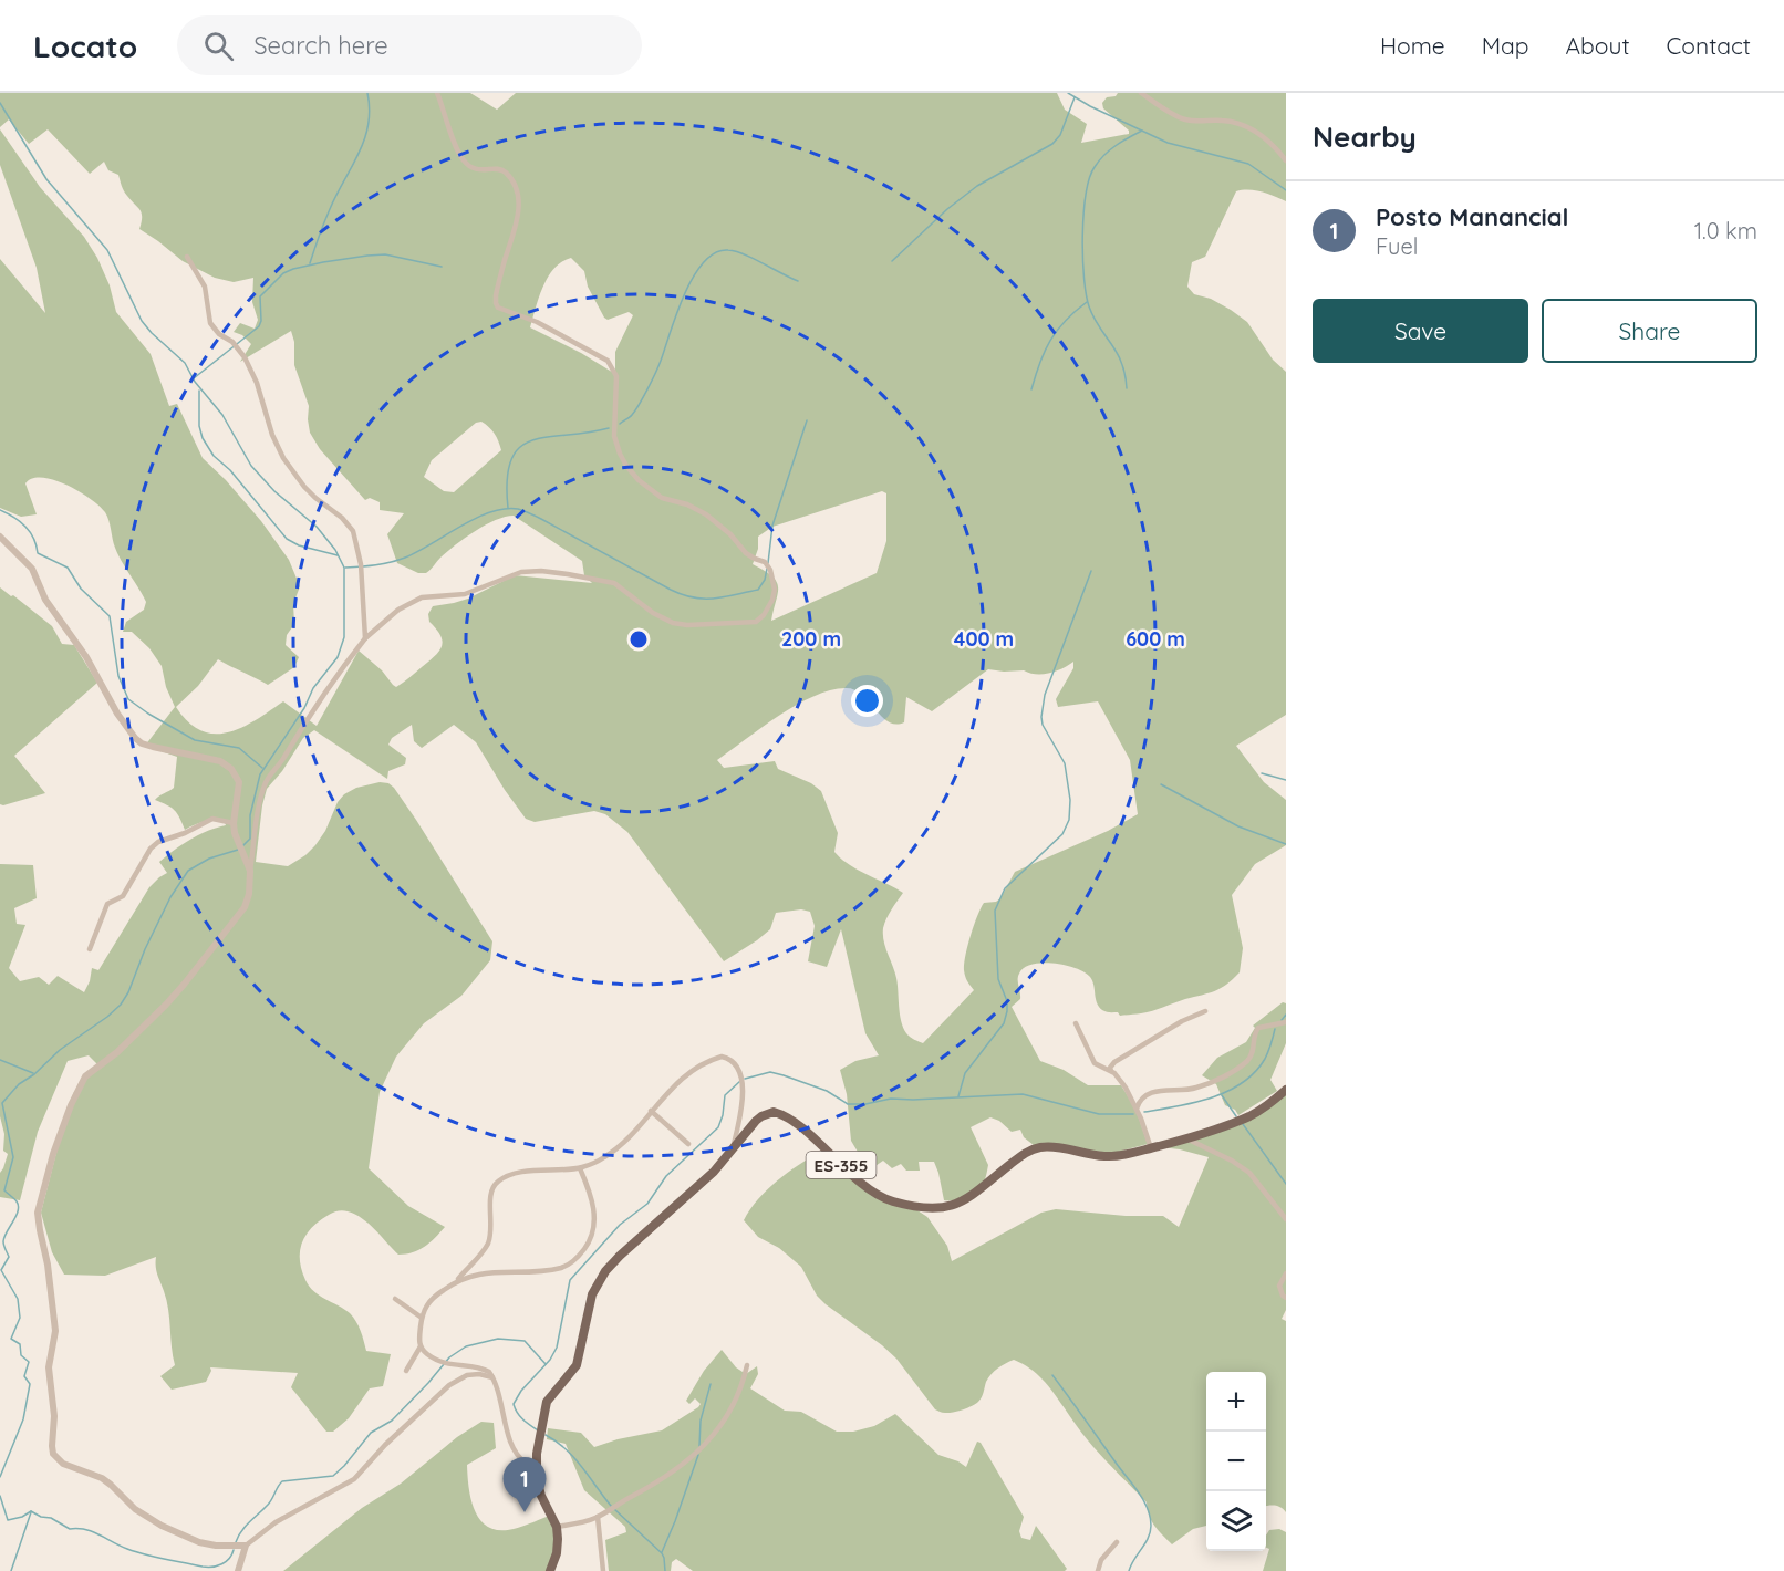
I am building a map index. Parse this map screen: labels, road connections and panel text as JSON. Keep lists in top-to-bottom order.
{
  "streets": {
    "main road": ["ES-355"]
  },
  "page": {
    "header": "Locato",
    "search": "Search here",
    "nav": [
      "Home",
      "Map",
      "About",
      "Contact"
    ],
    "heading": "Nearby",
    "list": [
      {
        "mark": "1",
        "name": "Posto Manancial",
        "note": "Fuel",
        "value": "1.0 km"
      }
    ],
    "buttons": ["Save", "Share"],
    "map_buttons": ["+", "−"],
    "pins": "1"
  },
  "rings": ["200 m", "400 m", "600 m"]
}
